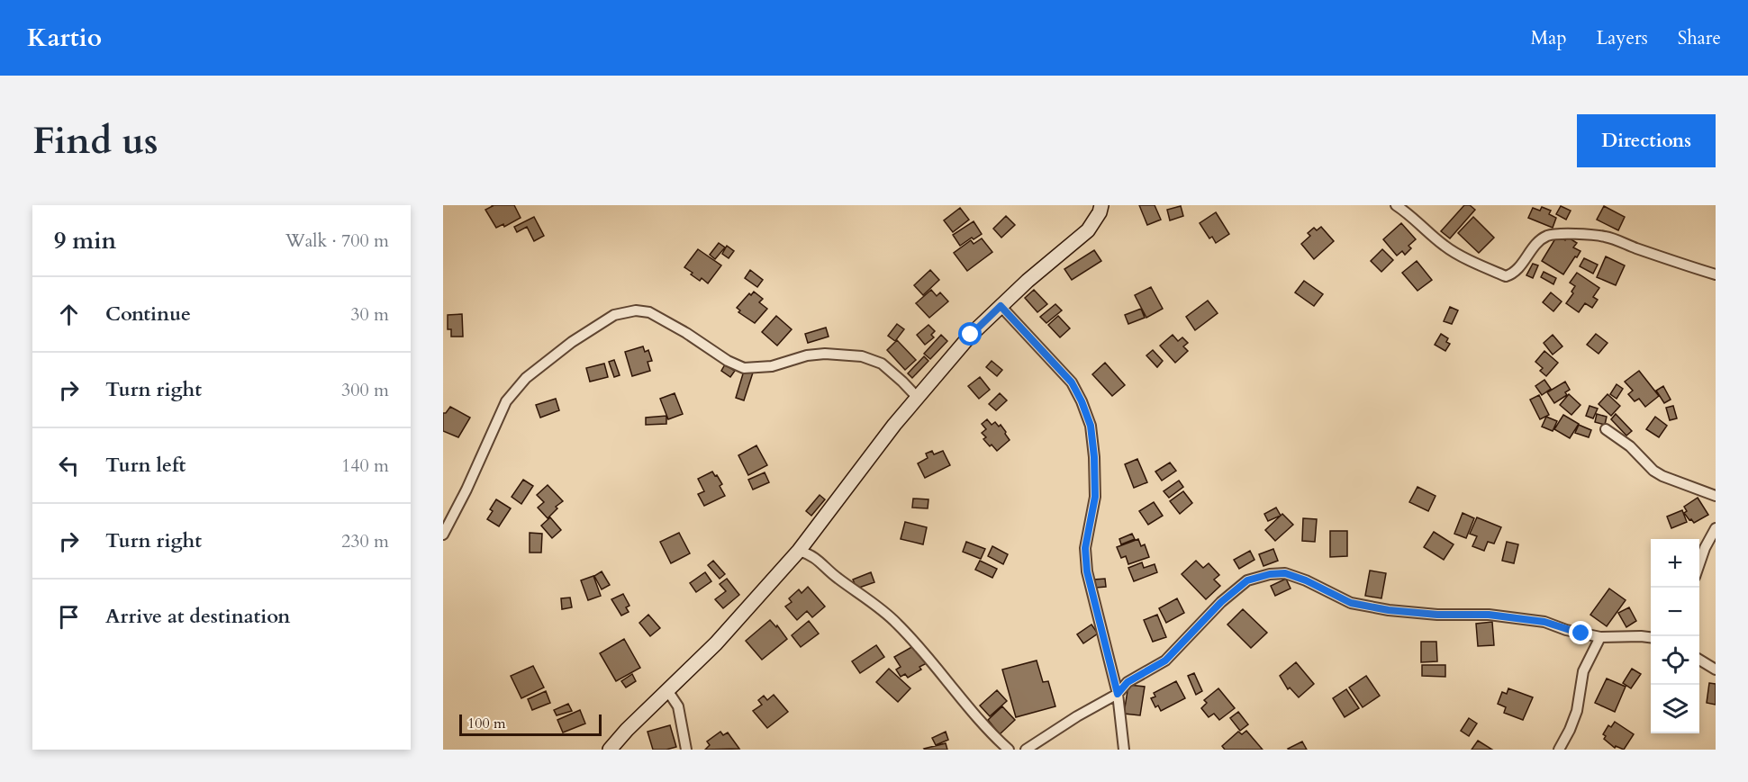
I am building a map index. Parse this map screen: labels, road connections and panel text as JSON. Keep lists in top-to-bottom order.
{
  "scale_bar": "100 m",
  "page": {
    "header": "Kartio",
    "nav": ["Map", "Layers", "Share"],
    "buttons": "Directions",
    "title": "Find us",
    "heading": ["9 min", "Walk · 700 m"],
    "list": [
      ["Continue", "30 m"],
      ["Turn right", "300 m"],
      ["Turn left", "140 m"],
      ["Turn right", "230 m"],
      "Arrive at destination"
    ],
    "map_buttons": ["+", "−"],
    "scale": "100 m"
  }
}
